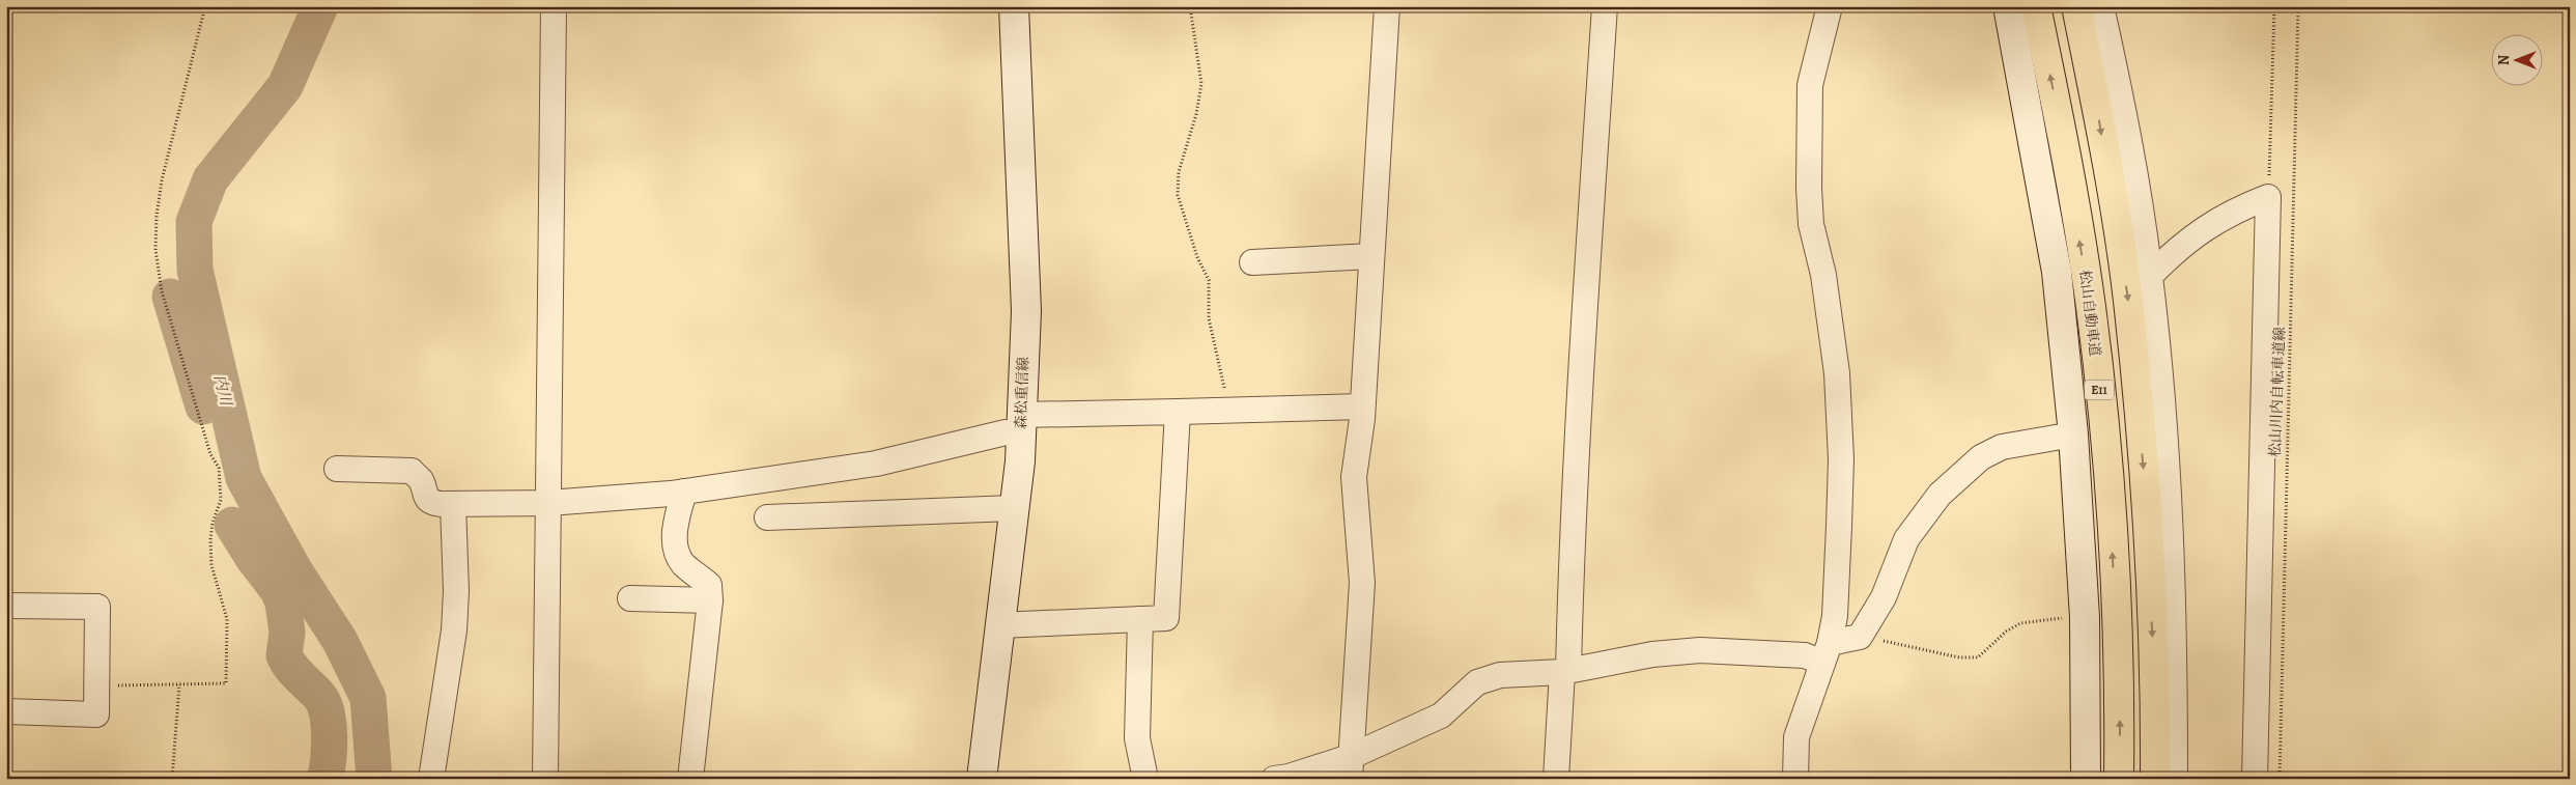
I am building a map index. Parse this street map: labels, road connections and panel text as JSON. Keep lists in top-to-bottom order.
{
  "streets": {
    "highway": ["松山自動車道", "E11"],
    "street": ["森松重信線"],
    "path": ["松山川内自転車道線"]
  },
  "water": ["内川"],
  "north": "left"
}
